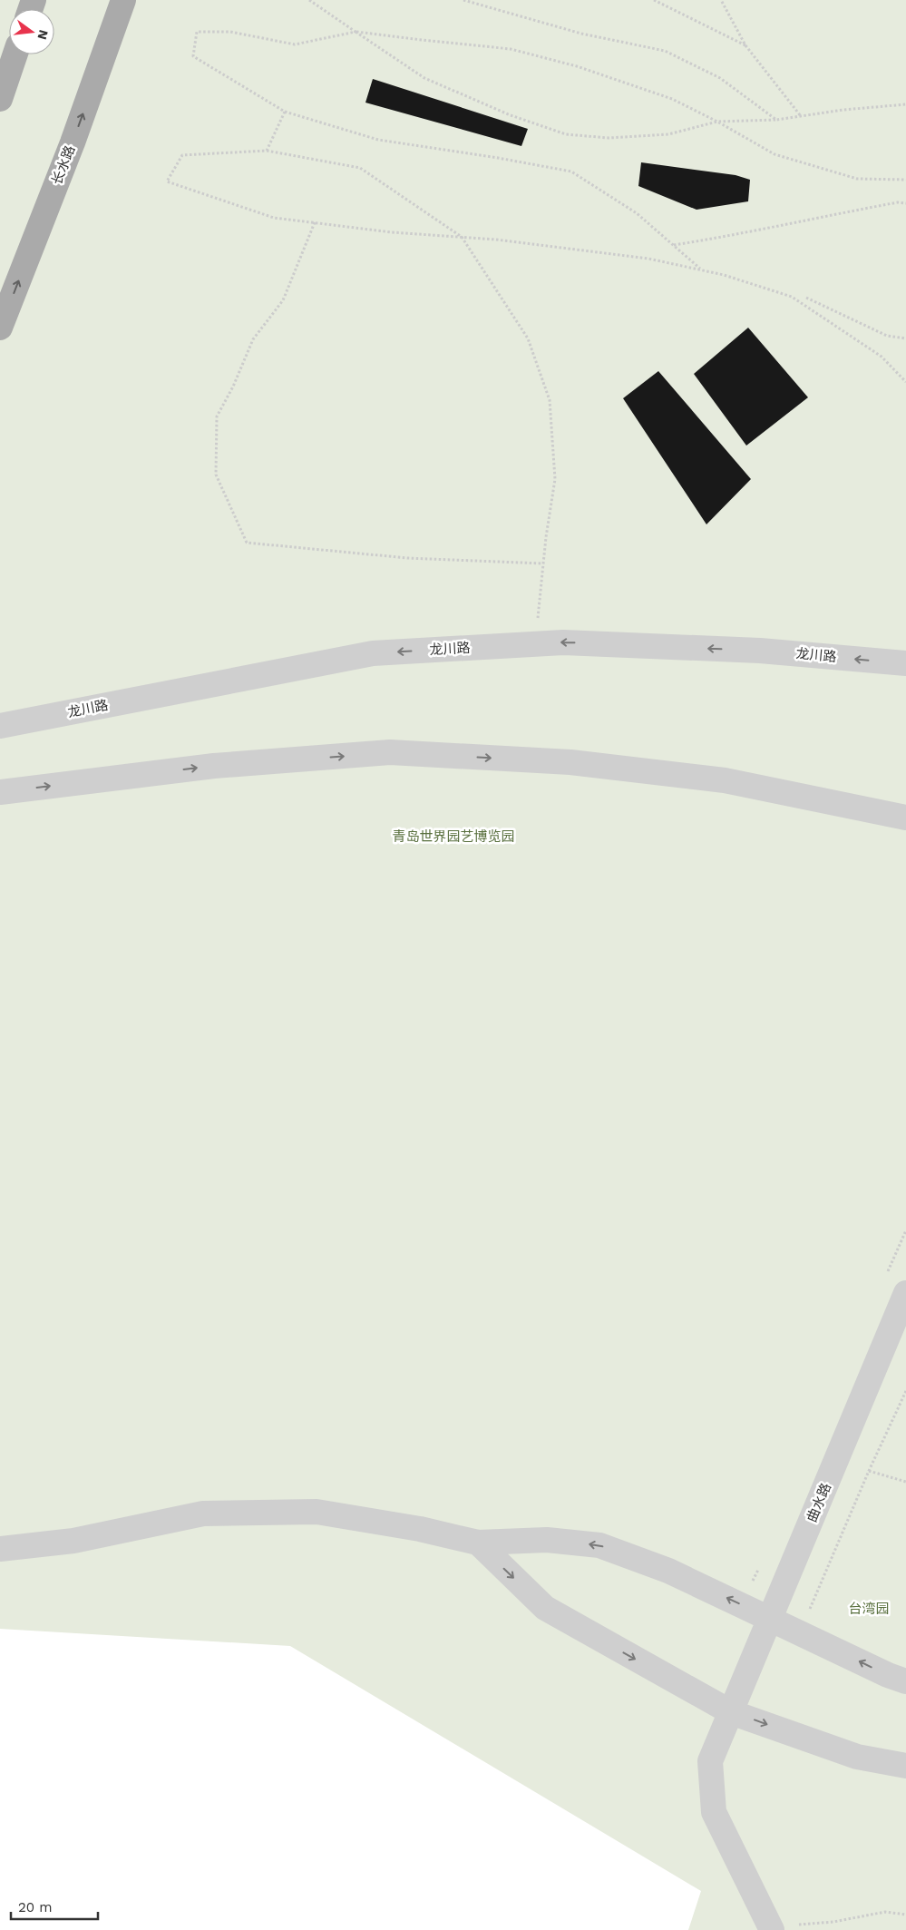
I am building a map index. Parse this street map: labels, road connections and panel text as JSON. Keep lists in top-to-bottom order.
{
  "streets": {
    "main road": ["长水路"],
    "street": ["龙川路", "曲水路"]
  },
  "one_way": ["长水路"],
  "parks": ["青岛世界园艺博览园", "台湾园"],
  "scale_bar": "20 m",
  "north": "right"
}
